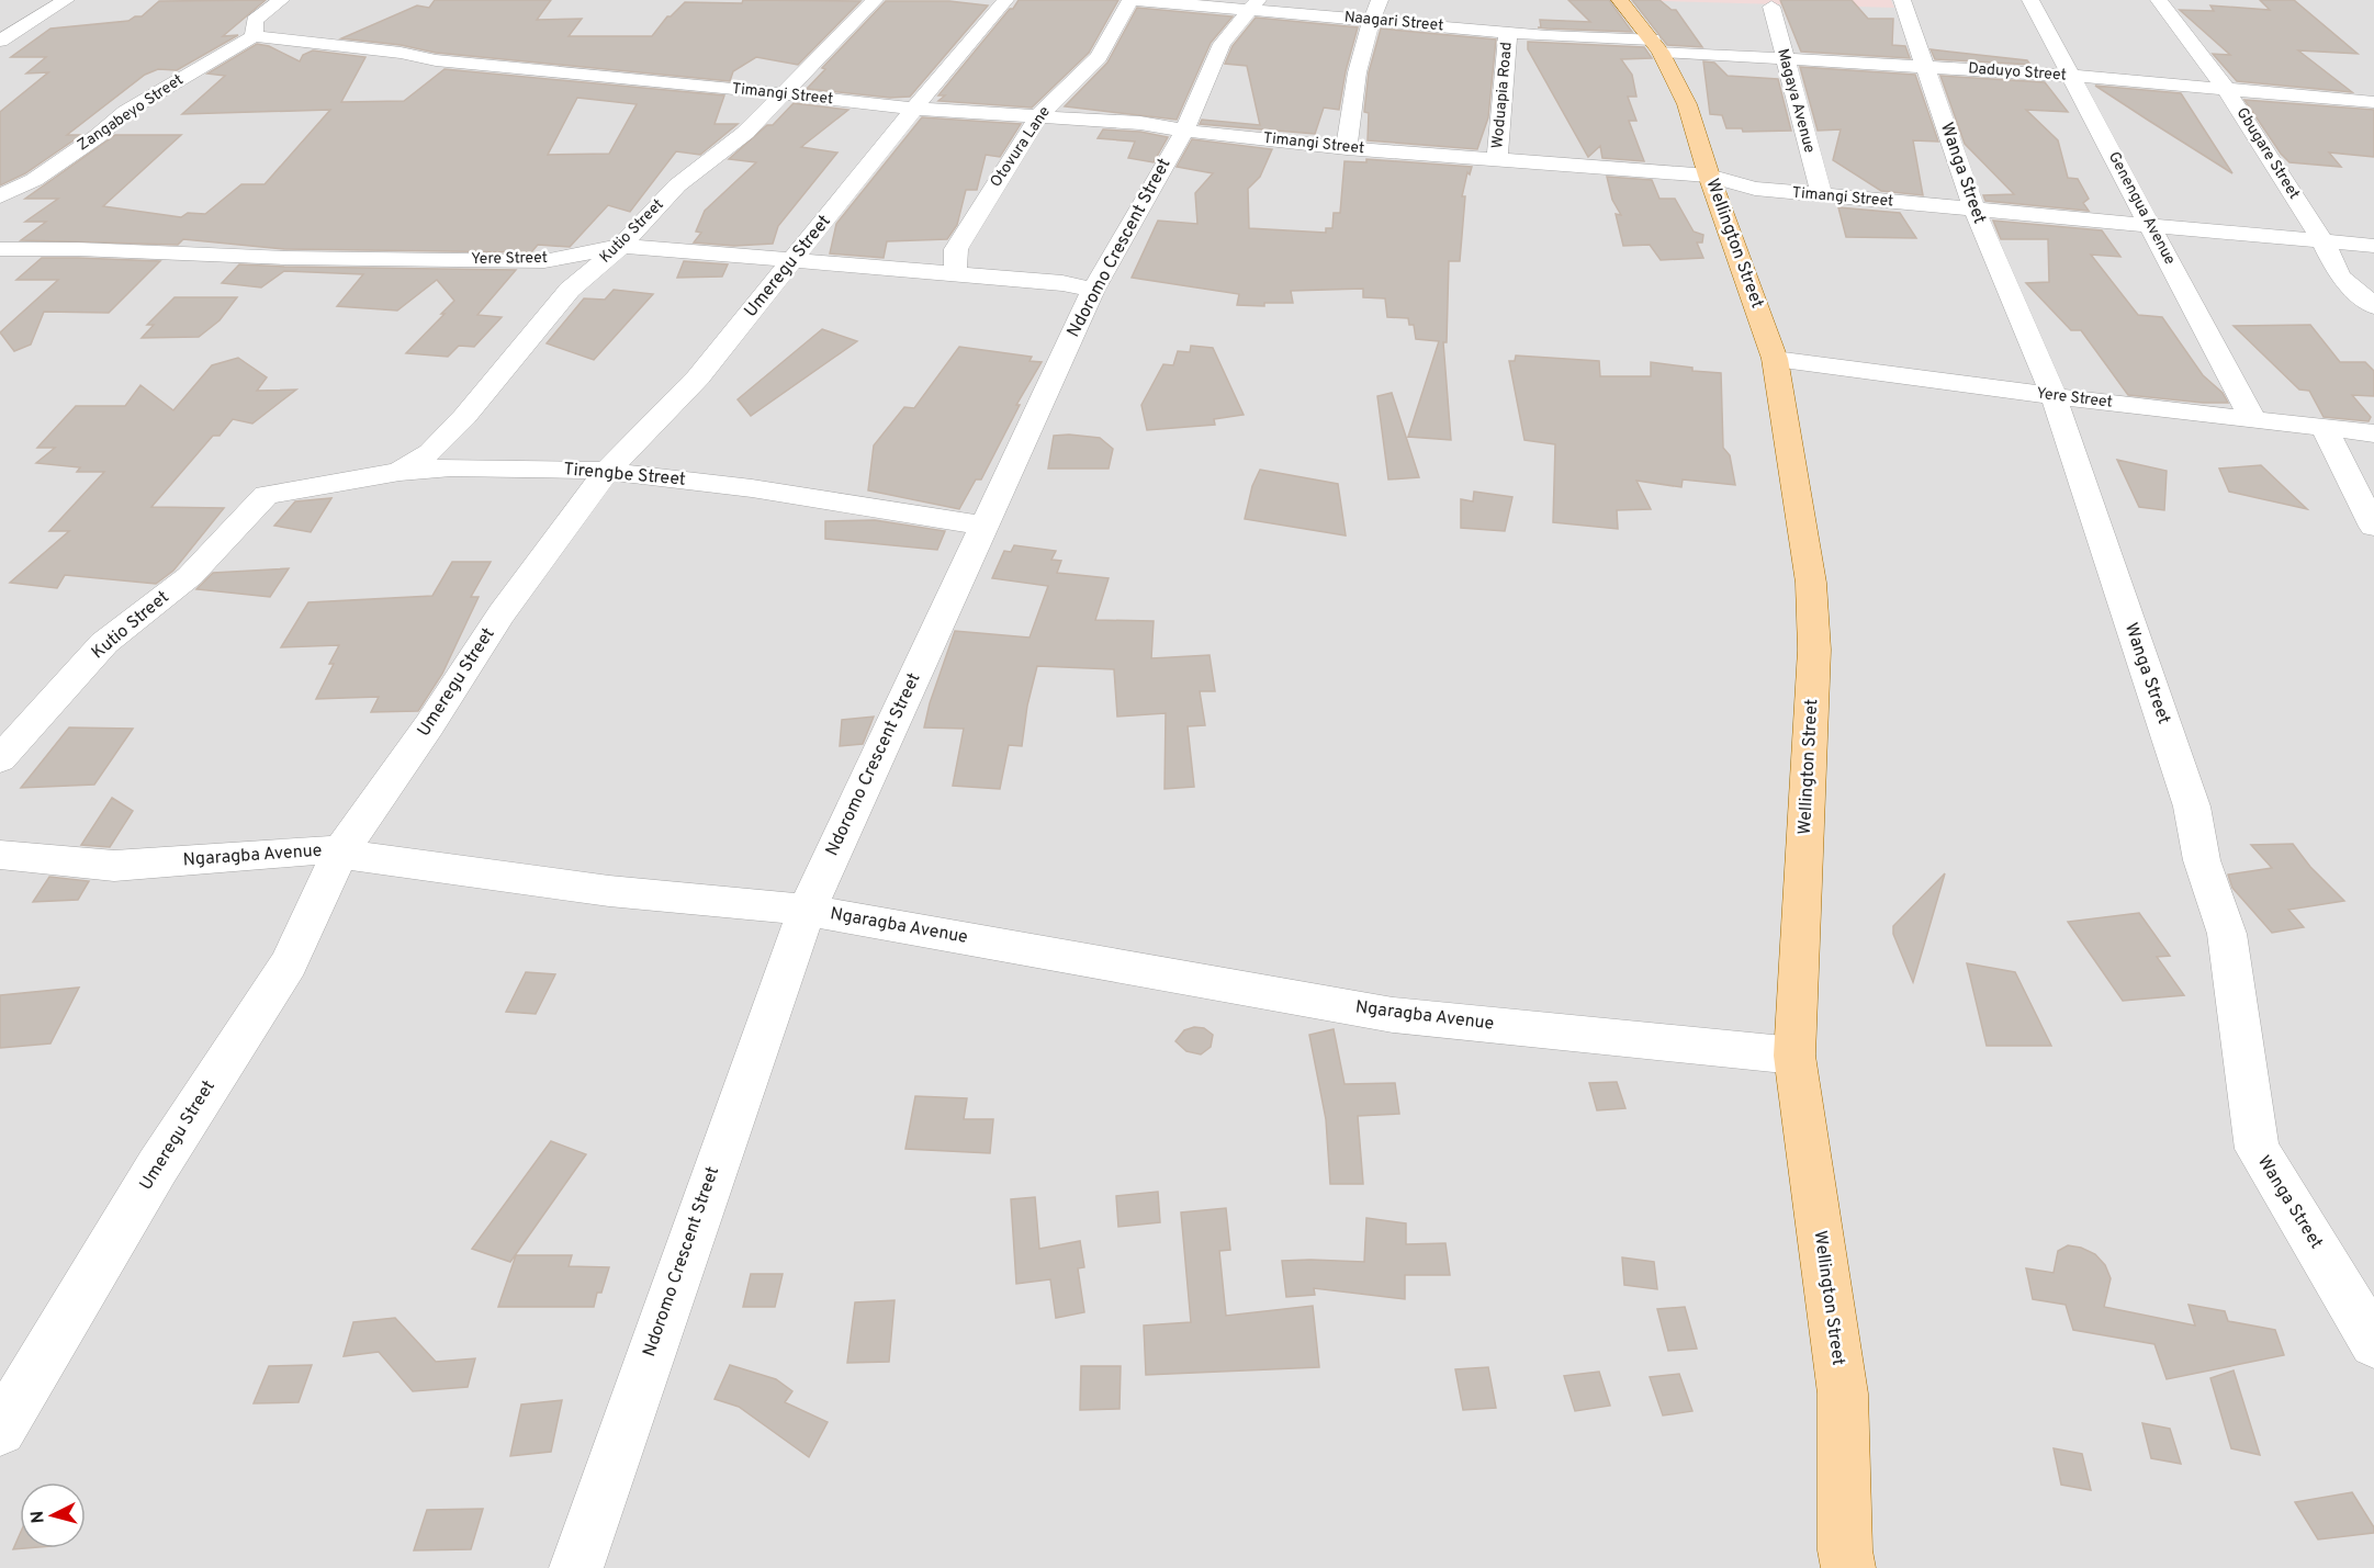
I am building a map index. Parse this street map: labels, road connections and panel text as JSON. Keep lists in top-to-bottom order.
{
  "streets": {
    "main road": ["Wellington Street"],
    "street": [
      "Naagari Street",
      "Daduyo Street",
      "Timangi Street",
      "Woduapia Road",
      "Magaya Avenue",
      "Zangabeyo Street",
      "Otovura Lane",
      "Gbugare Street",
      "Wanga Street",
      "Genengua Avenue",
      "Kutio Street",
      "Ndoromo Crescent Street",
      "Yere Street",
      "Umeregu Street",
      "Tirengbe Street",
      "Ngaragba Avenue"
    ]
  },
  "crossings": [
    ["Naagari Street", "Daduyo Street"],
    ["Naagari Street", "Woduapia Road"],
    ["Naagari Street", "Wellington Street"],
    ["Naagari Street", "Ndoromo Crescent Street"],
    ["Daduyo Street", "Magaya Avenue"],
    ["Daduyo Street", "Gbugare Street"],
    ["Daduyo Street", "Wanga Street"],
    ["Daduyo Street", "Genengua Avenue"],
    ["Daduyo Street", "Wellington Street"],
    ["Timangi Street", "Woduapia Road"],
    ["Timangi Street", "Magaya Avenue"],
    ["Timangi Street", "Zangabeyo Street"],
    ["Timangi Street", "Otovura Lane"],
    ["Timangi Street", "Gbugare Street"],
    ["Timangi Street", "Wanga Street"],
    ["Timangi Street", "Genengua Avenue"],
    ["Timangi Street", "Kutio Street"],
    ["Timangi Street", "Wellington Street"],
    ["Timangi Street", "Ndoromo Crescent Street"],
    ["Timangi Street", "Umeregu Street"],
    ["Otovura Lane", "Yere Street"],
    ["Wanga Street", "Yere Street"],
    ["Genengua Avenue", "Yere Street"],
    ["Kutio Street", "Yere Street"],
    ["Kutio Street", "Tirengbe Street"],
    ["Wellington Street", "Yere Street"],
    ["Wellington Street", "Ngaragba Avenue"],
    ["Ndoromo Crescent Street", "Yere Street"],
    ["Ndoromo Crescent Street", "Tirengbe Street"],
    ["Ndoromo Crescent Street", "Ngaragba Avenue"],
    ["Yere Street", "Umeregu Street"],
    ["Umeregu Street", "Tirengbe Street"],
    ["Umeregu Street", "Ngaragba Avenue"]
  ],
  "north": "left"
}
